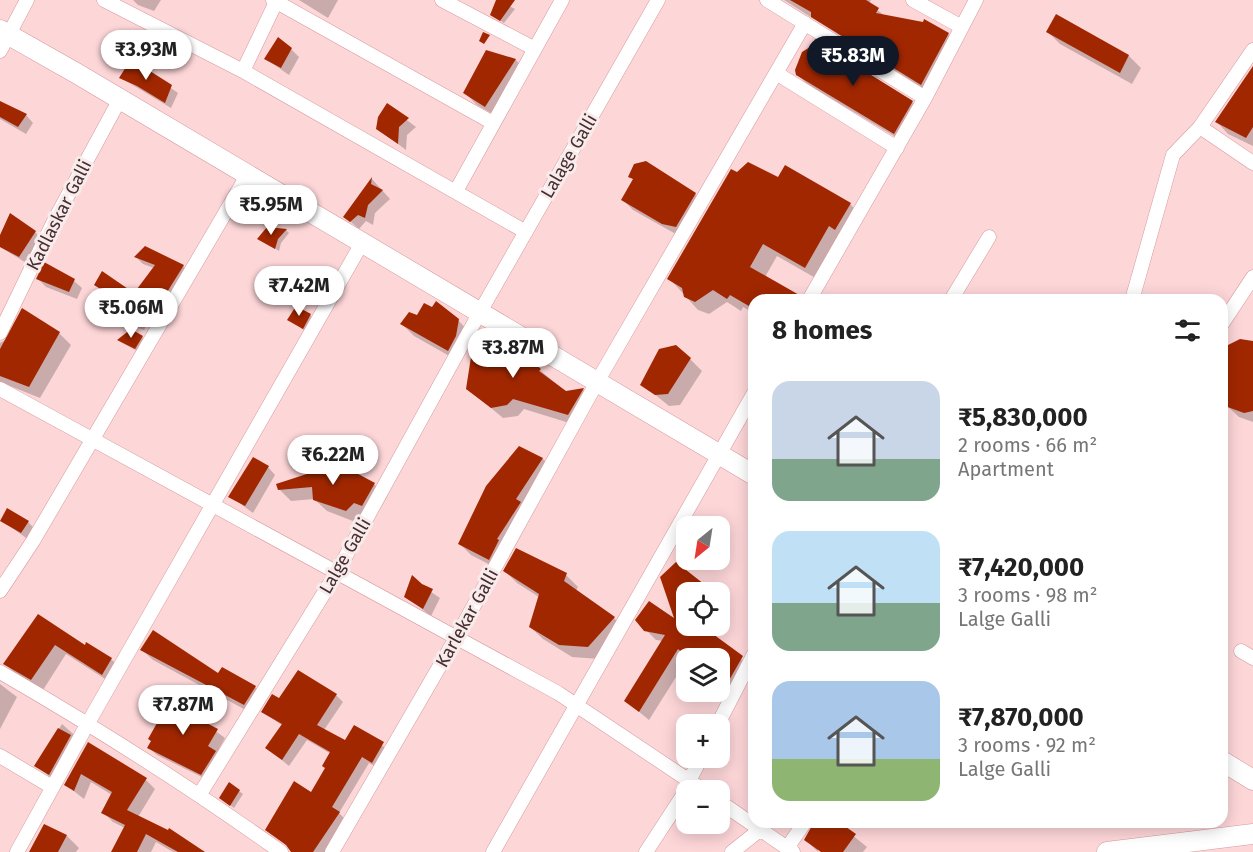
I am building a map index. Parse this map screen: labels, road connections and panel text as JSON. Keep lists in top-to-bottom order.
{
  "streets": {
    "street": [
      "Lalage Galli",
      "Kadlaskar Galli",
      "Lalge Galli",
      "Karlekar Galli"
    ]
  },
  "crossings": [
    ["Lalage Galli", "Lalge Galli"]
  ],
  "north": "bottom left",
  "page": {
    "price": [
      "₹3.93M",
      "₹5.83M",
      "₹5.95M",
      "₹7.42M",
      "₹5.06M",
      "₹3.87M",
      "₹6.22M",
      "₹7.87M"
    ],
    "heading": "8 homes",
    "list": [
      {
        "name": "₹5,830,000",
        "note": "2 rooms · 66 m² · Apartment"
      },
      {
        "name": "₹7,420,000",
        "note": "3 rooms · 98 m² · Lalge Galli"
      },
      {
        "name": "₹7,870,000",
        "note": "3 rooms · 92 m² · Lalge Galli"
      }
    ],
    "map_buttons": ["+", "−"]
  }
}
